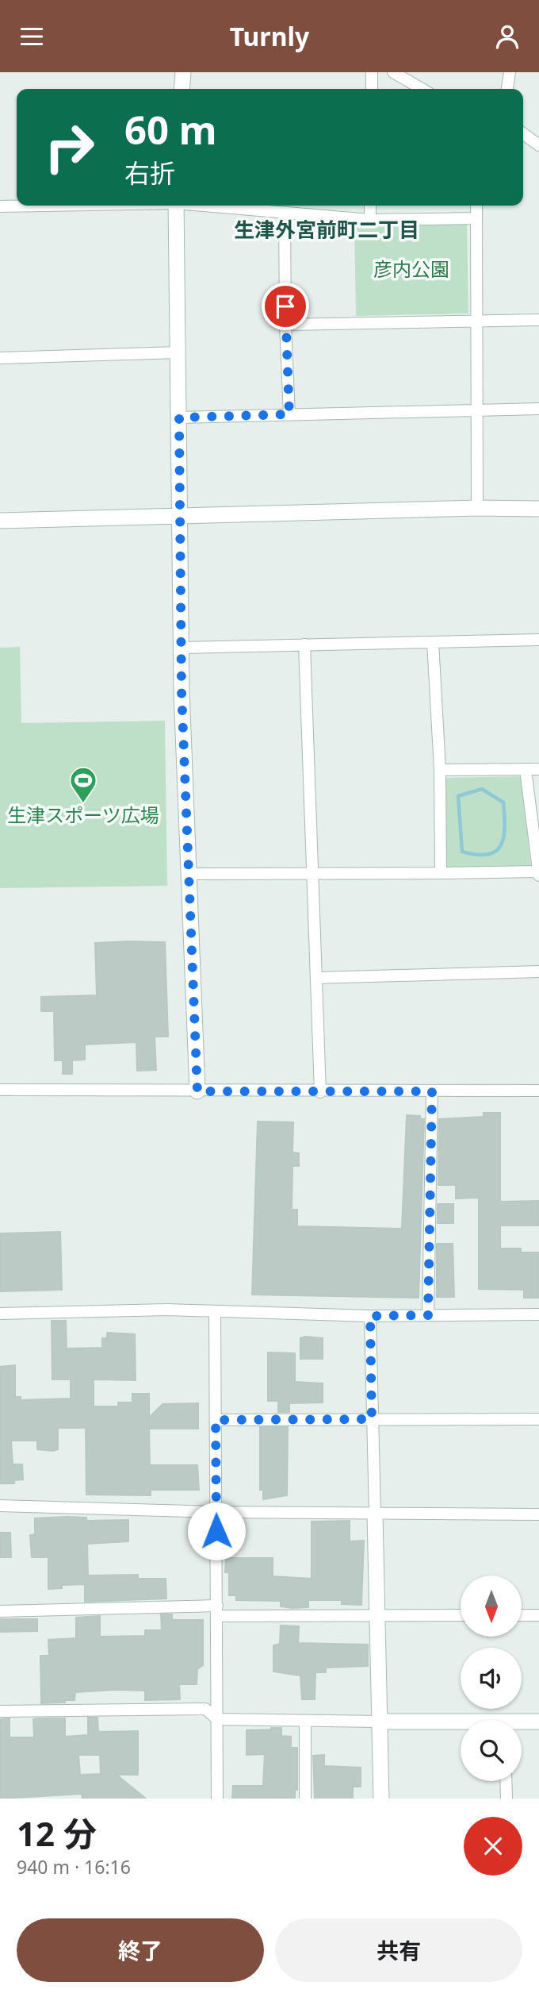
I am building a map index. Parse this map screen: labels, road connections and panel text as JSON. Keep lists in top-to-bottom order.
{
  "districts": ["生津外宮前町二丁目"],
  "parks": ["彦内公園"],
  "places": {
    "sports": ["生津スポーツ広場"]
  },
  "north": "bottom",
  "page": {
    "header": "Turnly",
    "turn": ["60 m", "右折"],
    "heading": ["12 分", "940 m · 16:16"],
    "buttons": ["終了", "共有"]
  }
}
